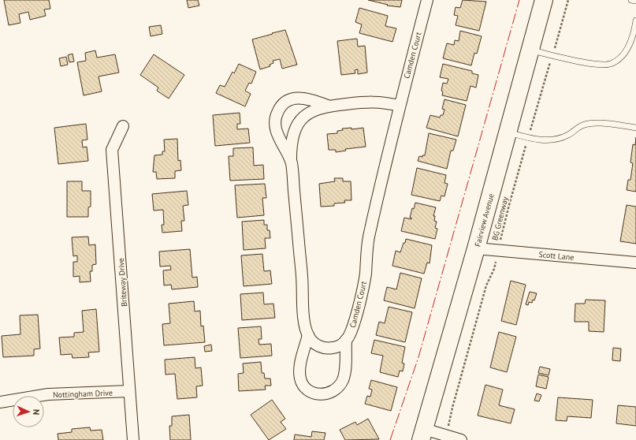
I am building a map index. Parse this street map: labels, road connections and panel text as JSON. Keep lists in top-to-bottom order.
{
  "streets": {
    "main road": ["Fairview Avenue"],
    "street": [
      "Camden Court",
      "Scott Lane",
      "Briteway Drive",
      "Nottingham Drive"
    ],
    "path": ["BG Greenway"]
  },
  "crossings": [
    ["BG Greenway", "Scott Lane"],
    ["Fairview Avenue", "Scott Lane"],
    ["Briteway Drive", "Nottingham Drive"]
  ],
  "north": "right"
}
